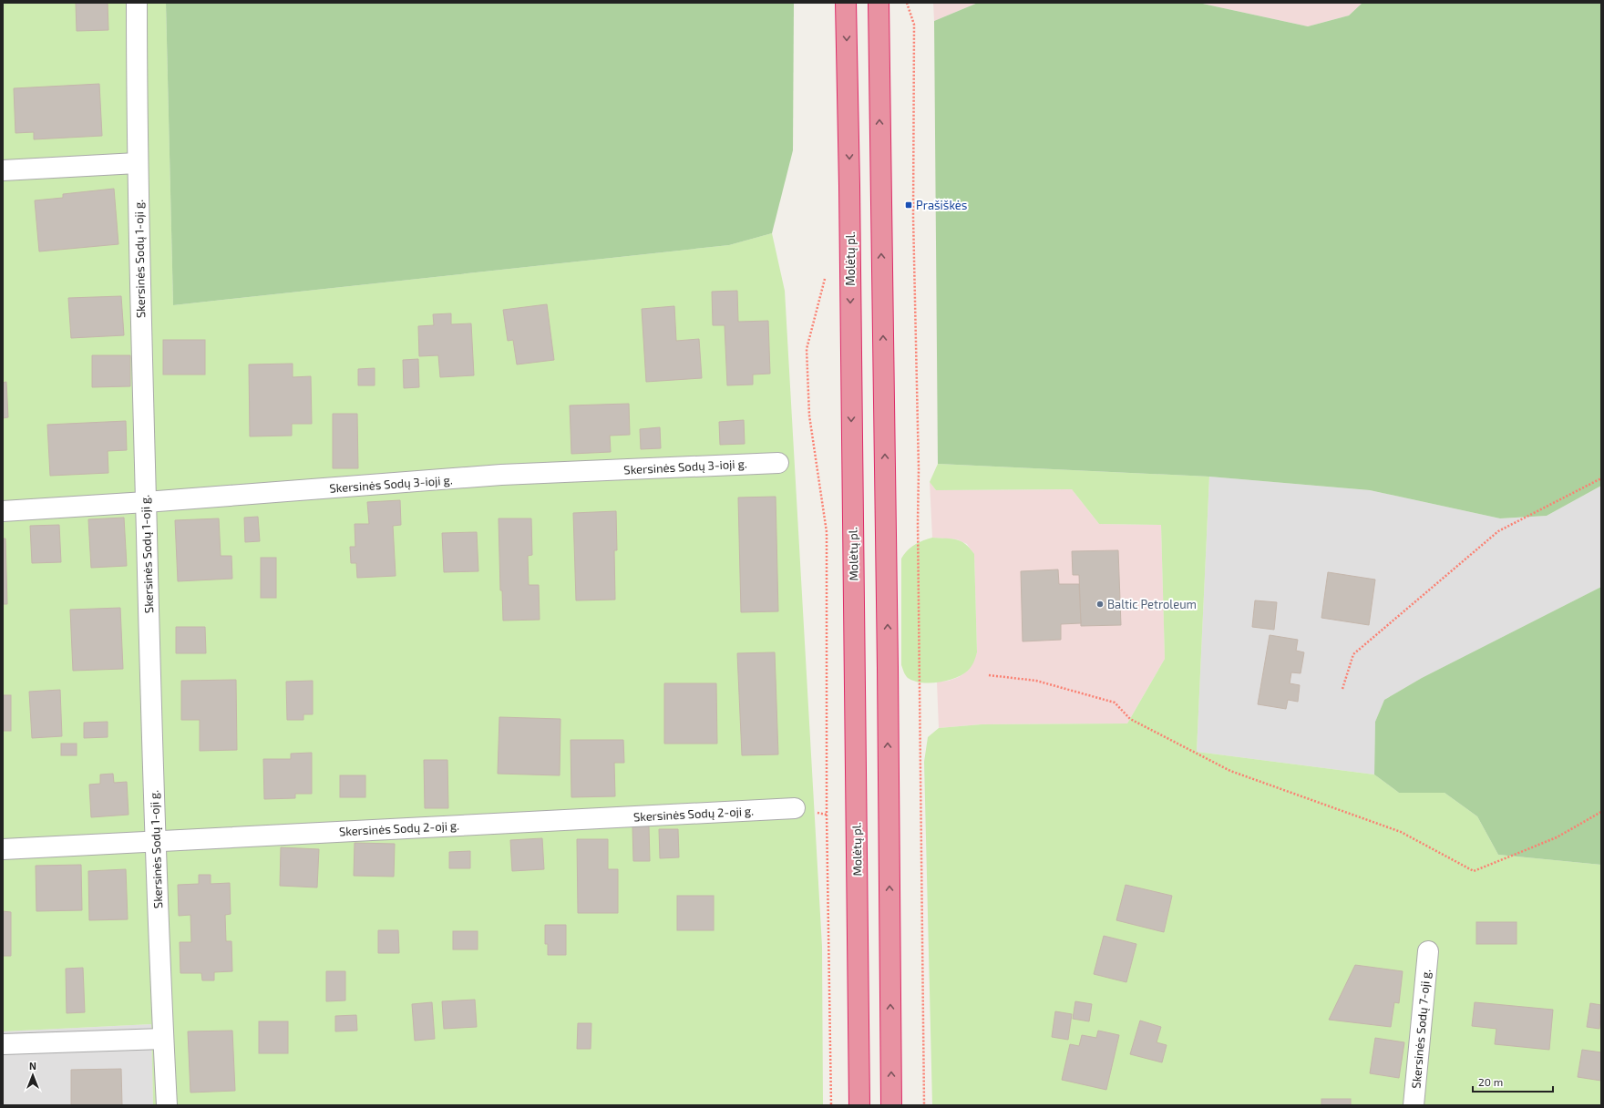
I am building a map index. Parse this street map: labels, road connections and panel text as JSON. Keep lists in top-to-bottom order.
{
  "streets": {
    "highway": ["Molėtų pl."],
    "street": [
      "Skersinės Sodų 1-oji g.",
      "Skersinės Sodų 3-ioji g.",
      "Skersinės Sodų 2-oji g.",
      "Skersinės Sodų 7-oji g."
    ]
  },
  "crossings": [
    ["Skersinės Sodų 1-oji g.", "Skersinės Sodų 3-ioji g."],
    ["Skersinės Sodų 1-oji g.", "Skersinės Sodų 2-oji g."]
  ],
  "places": {
    "transit": ["Prašiškės"],
    "other": ["Baltic Petroleum"]
  },
  "scale_bar": "20 m",
  "north": "top"
}
